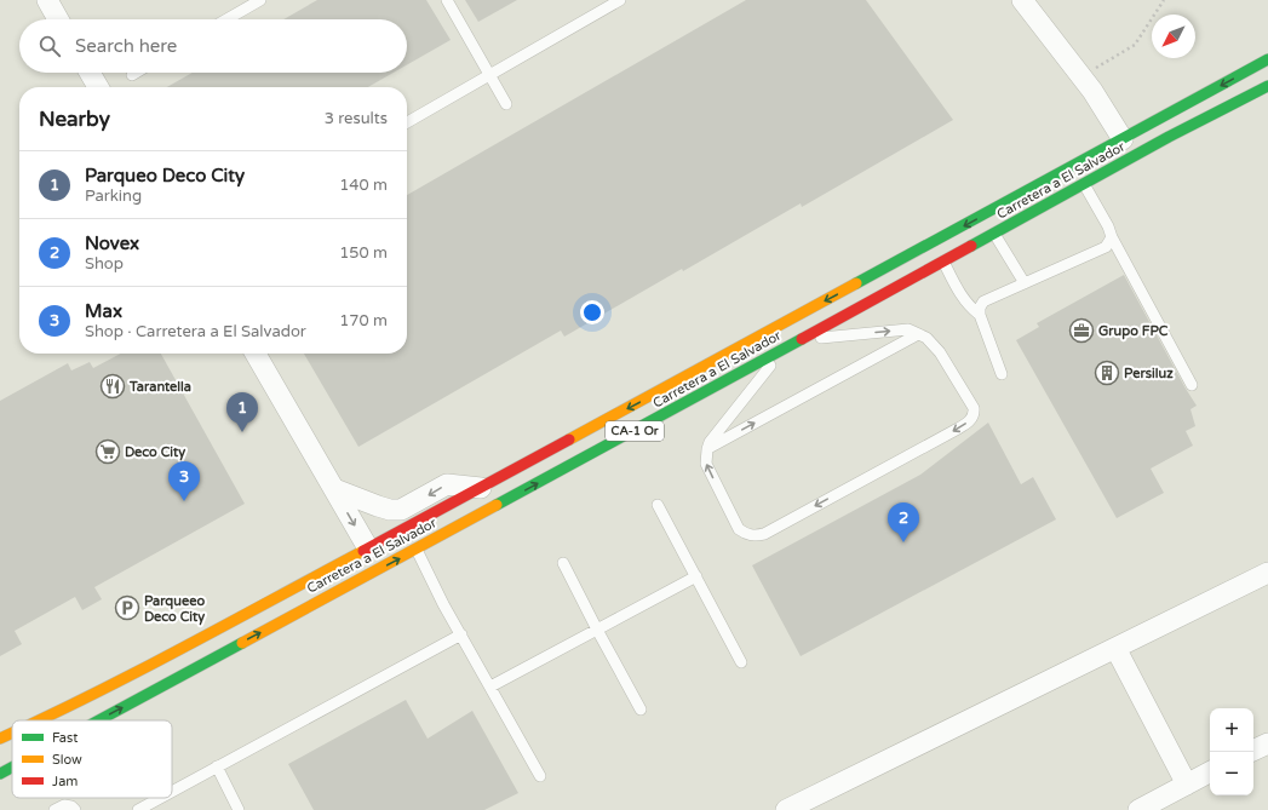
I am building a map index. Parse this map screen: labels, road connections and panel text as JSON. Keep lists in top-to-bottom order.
{
  "streets": {
    "highway": ["Carretera a El Salvador", "CA-1 Or"]
  },
  "places": {
    "office": ["Grupo FPC"],
    "building": ["Persiluz"],
    "restaurant": ["Tarantella"],
    "supermarket": ["Deco City"],
    "parking": ["Parqueeo Deco City"]
  },
  "legend": ["Fast", "Slow", "Jam"],
  "north": "bottom left",
  "page": {
    "search": "Search here",
    "heading": ["Nearby", "3 results"],
    "list": [
      {
        "mark": "1",
        "name": "Parqueo Deco City",
        "note": "Parking",
        "value": "140 m"
      },
      {
        "mark": "2",
        "name": "Novex",
        "note": "Shop",
        "value": "150 m"
      },
      {
        "mark": "3",
        "name": "Max",
        "note": "Shop · Carretera a El Salvador",
        "value": "170 m"
      }
    ],
    "pins": ["1", "3", "2"],
    "map_buttons": ["+", "−"]
  }
}
